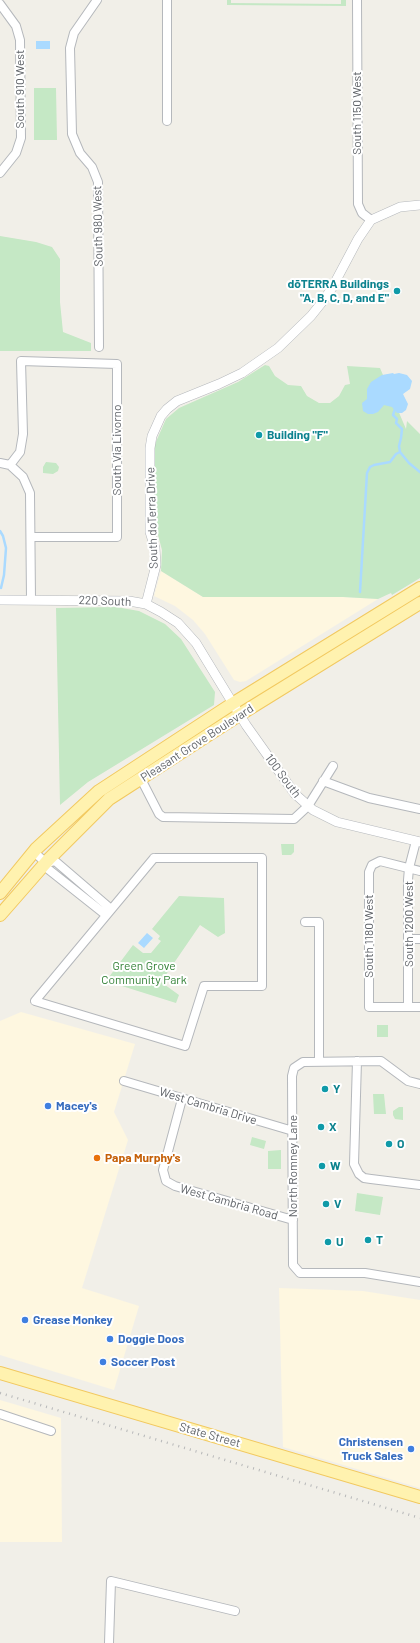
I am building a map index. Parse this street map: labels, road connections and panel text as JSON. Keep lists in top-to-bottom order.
{
  "streets": {
    "main road": ["Pleasant Grove Boulevard", "State Street"],
    "street": [
      "South 910 West",
      "South 1150 West",
      "South 980 West",
      "South Via Livorno",
      "South doTerra Drive",
      "220 South",
      "100 South",
      "South 1200 West",
      "South 1180 West",
      "West Cambria Drive",
      "North Romney Lane",
      "West Cambria Road"
    ]
  },
  "crossings": [
    ["South 1150 West", "South doTerra Drive"],
    ["South doTerra Drive", "220 South"],
    ["220 South", "Pleasant Grove Boulevard"],
    ["220 South", "100 South"],
    ["Pleasant Grove Boulevard", "100 South"],
    ["100 South", "South 1200 West"],
    ["South 1200 West", "South 1180 West"],
    ["West Cambria Drive", "North Romney Lane"],
    ["West Cambria Drive", "West Cambria Road"],
    ["North Romney Lane", "West Cambria Road"]
  ],
  "parks": ["Green Grove Community Park"],
  "places": [
    "dōTERRA Buildings \"A, B, C, D, and E\"",
    "Building \"F\"",
    "Y",
    "Macey's",
    "X",
    "O",
    "Papa Murphy's",
    "W",
    "V",
    "T",
    "U",
    "Grease Monkey",
    "Doggie Doos",
    "Soccer Post",
    "Christensen Truck Sales"
  ]
}
